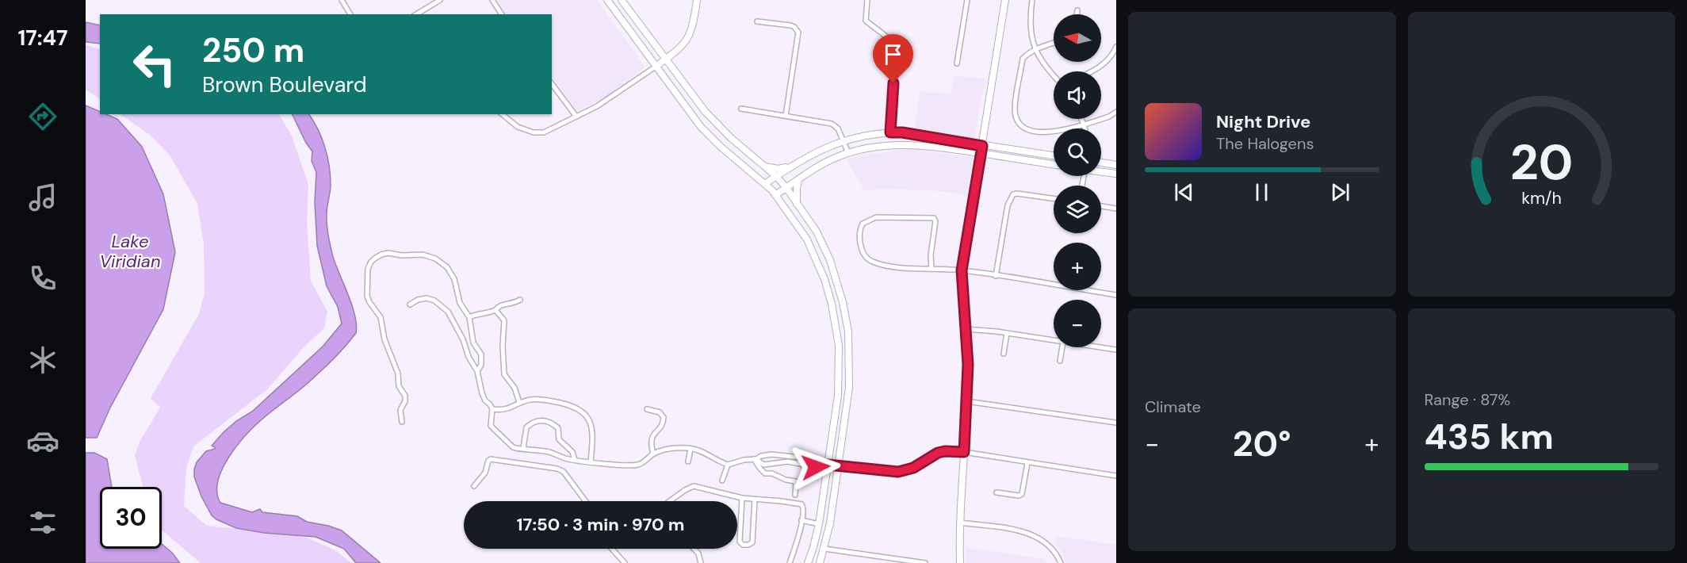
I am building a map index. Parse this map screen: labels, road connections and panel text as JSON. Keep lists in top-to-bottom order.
{
  "water": ["Lake Viridian"],
  "north": "left",
  "page": {
    "tabs": "17:47",
    "map_buttons": ["+", "−"],
    "turn": ["250 m", "Brown Boulevard"],
    "song": ["Night Drive", "The Halogens"],
    "tile": [
      "Climate",
      ["Range · 87%", "435 km"]
    ],
    "heat": ["−", "20°", "+"],
    "limit": "30",
    "trip": "17:50 · 3 min · 970 m",
    "gauge": ["20", "km/h"]
  }
}
